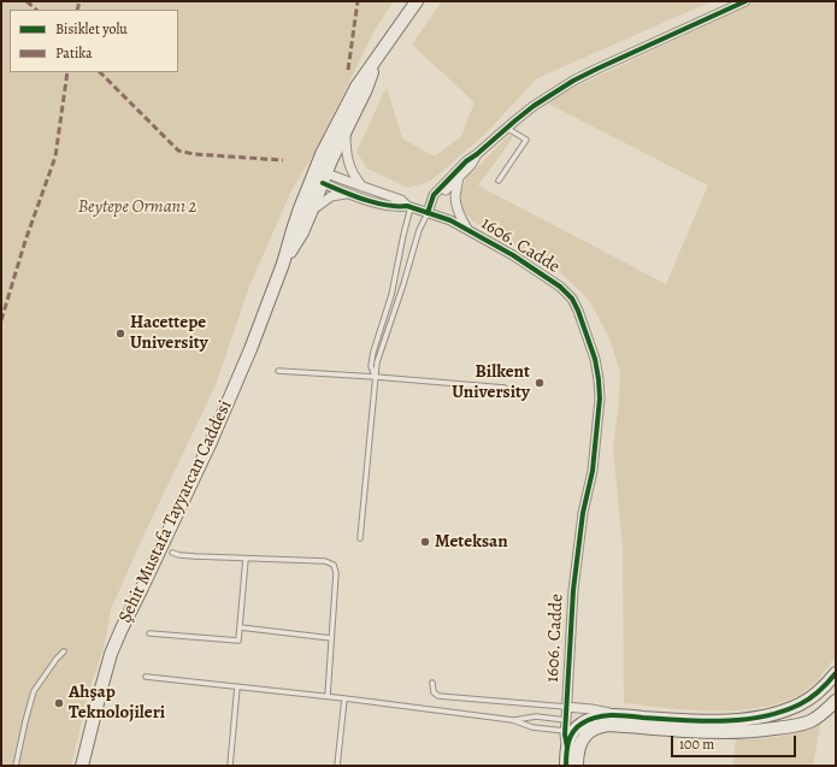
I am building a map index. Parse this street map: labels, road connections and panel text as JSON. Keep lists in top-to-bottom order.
{
  "streets": {
    "main road": ["Şehit Mustafa Tayyarcan Caddesi"],
    "street": ["1606. Cadde"]
  },
  "parks": ["Beytepe Ormanı 2"],
  "places": [
    "Hacettepe University",
    "Bilkent University",
    "Meteksan",
    "Ahşap Teknolojileri"
  ],
  "legend": ["Bisiklet yolu", "Patika"],
  "scale_bar": "100 m"
}
